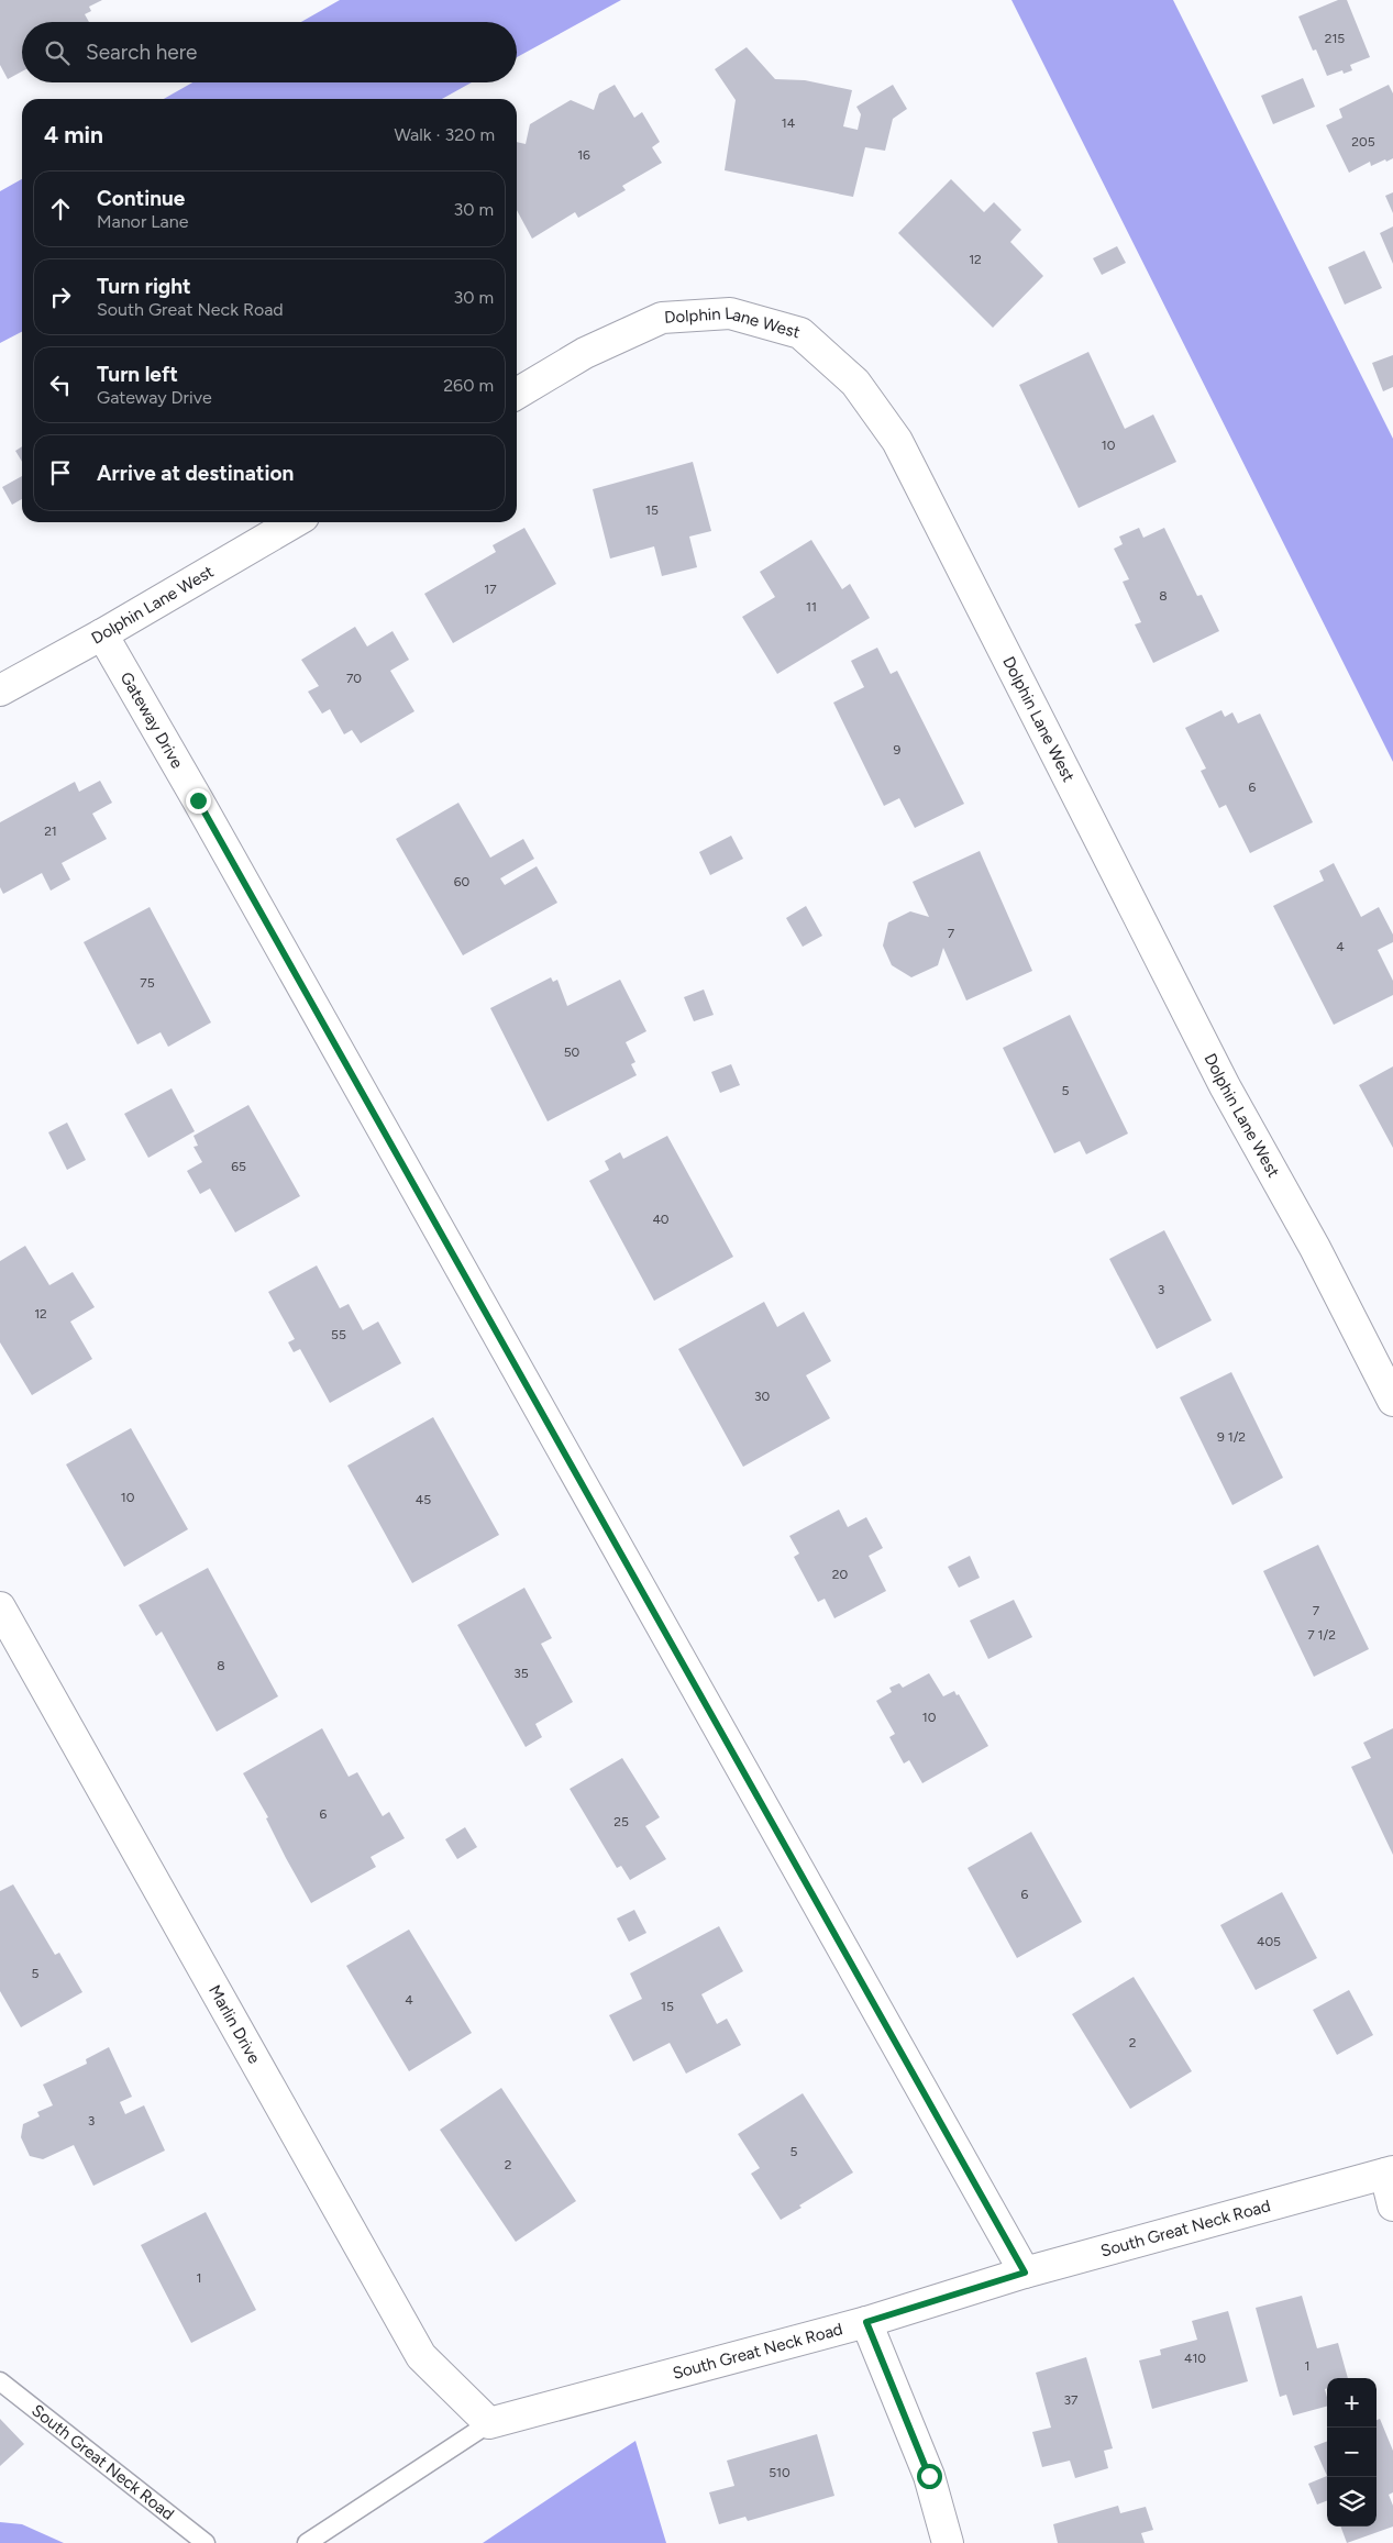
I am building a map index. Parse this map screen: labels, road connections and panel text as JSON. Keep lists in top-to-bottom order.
{
  "streets": {
    "street": [
      "Dolphin Lane West",
      "Gateway Drive",
      "Marlin Drive",
      "South Great Neck Road"
    ]
  },
  "crossings": [
    ["Dolphin Lane West", "Gateway Drive"],
    ["Gateway Drive", "South Great Neck Road"],
    ["Marlin Drive", "South Great Neck Road"]
  ],
  "house_numbers": [
    "215",
    "14",
    "205",
    "16",
    "12",
    "10",
    "15",
    "17",
    "8",
    "11",
    "70",
    "9",
    "6",
    "21",
    "60",
    "7",
    "4",
    "75",
    "50",
    "5",
    "65",
    "40",
    "3",
    "12",
    "55",
    "30",
    "9 1/2",
    "10",
    "45",
    "20",
    "7",
    "7 1/2",
    "8",
    "35",
    "10",
    "6",
    "25",
    "6",
    "405",
    "5",
    "4",
    "15",
    "2",
    "3",
    "5",
    "2",
    "1",
    "410",
    "1",
    "37",
    "510"
  ],
  "page": {
    "search": "Search here",
    "heading": ["4 min", "Walk · 320 m"],
    "list": [
      ["Continue", "Manor Lane", "30 m"],
      ["Turn right", "South Great Neck Road", "30 m"],
      ["Turn left", "Gateway Drive", "260 m"],
      "Arrive at destination"
    ],
    "map_buttons": ["+", "−"]
  }
}
